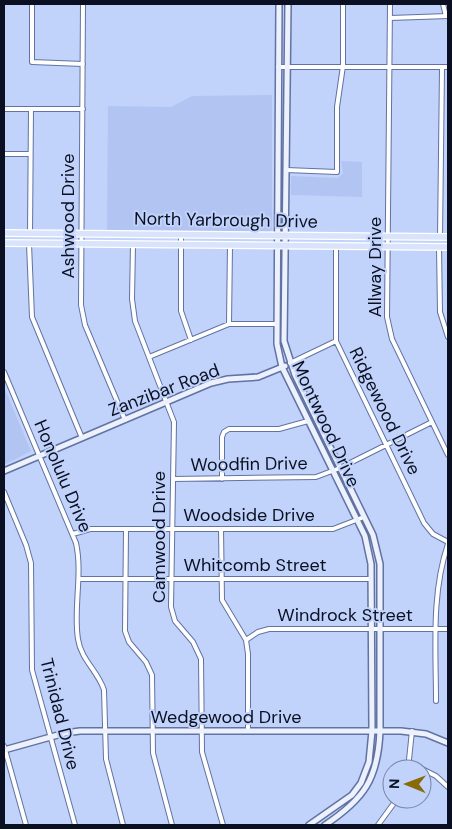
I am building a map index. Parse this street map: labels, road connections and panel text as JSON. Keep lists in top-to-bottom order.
{
  "streets": {
    "main road": [
      "North Yarbrough Drive",
      "Zanzibar Road",
      "Montwood Drive",
      "Wedgewood Drive"
    ],
    "street": [
      "Ashwood Drive",
      "Allway Drive",
      "Ridgewood Drive",
      "Woodfin Drive",
      "Honolulu Drive",
      "Woodside Drive",
      "Camwood Drive",
      "Whitcomb Street",
      "Windrock Street",
      "Trinidad Drive"
    ]
  },
  "crossings": [
    ["Ashwood Drive", "North Yarbrough Drive"],
    ["Ashwood Drive", "Zanzibar Road"],
    ["North Yarbrough Drive", "Allway Drive"],
    ["North Yarbrough Drive", "Ridgewood Drive"],
    ["North Yarbrough Drive", "Montwood Drive"],
    ["North Yarbrough Drive", "Camwood Drive"],
    ["Allway Drive", "Woodfin Drive"],
    ["Zanzibar Road", "Ridgewood Drive"],
    ["Zanzibar Road", "Montwood Drive"],
    ["Zanzibar Road", "Honolulu Drive"],
    ["Zanzibar Road", "Camwood Drive"],
    ["Ridgewood Drive", "Woodfin Drive"],
    ["Montwood Drive", "Woodfin Drive"],
    ["Montwood Drive", "Woodside Drive"],
    ["Montwood Drive", "Whitcomb Street"],
    ["Montwood Drive", "Windrock Street"],
    ["Montwood Drive", "Wedgewood Drive"],
    ["Woodfin Drive", "Camwood Drive"],
    ["Honolulu Drive", "Woodside Drive"],
    ["Honolulu Drive", "Whitcomb Street"],
    ["Honolulu Drive", "Wedgewood Drive"],
    ["Woodside Drive", "Camwood Drive"],
    ["Camwood Drive", "Whitcomb Street"],
    ["Camwood Drive", "Wedgewood Drive"],
    ["Trinidad Drive", "Wedgewood Drive"]
  ],
  "north": "left"
}
